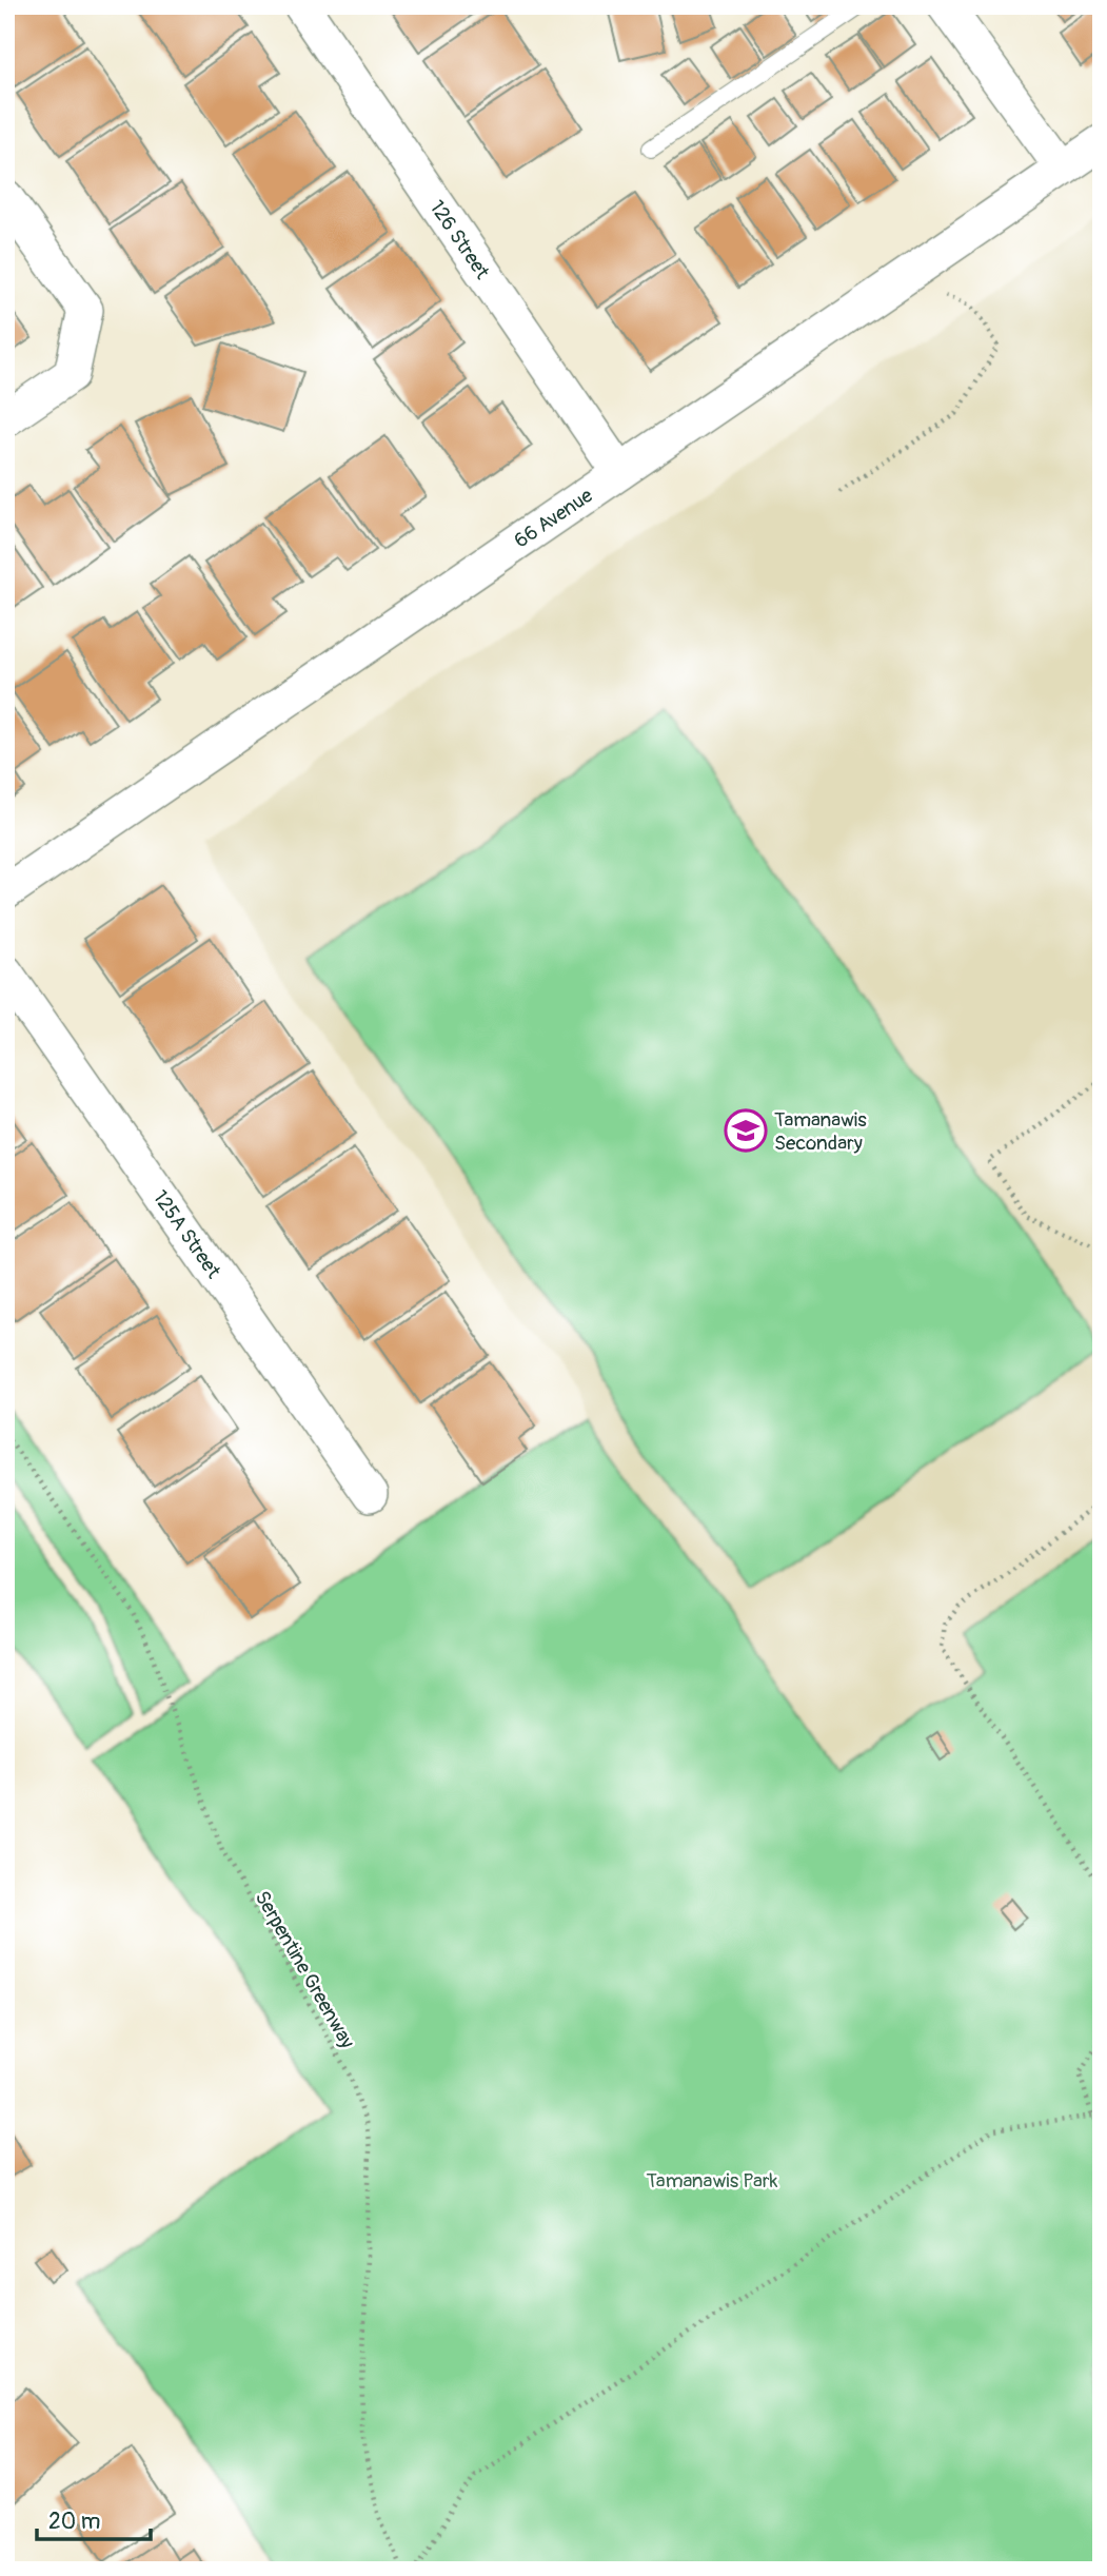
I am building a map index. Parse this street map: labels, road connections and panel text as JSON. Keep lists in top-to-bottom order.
{
  "streets": {
    "street": ["126 Street", "66 Avenue", "125A Street"],
    "path": ["Serpentine Greenway"]
  },
  "crossings": [
    ["126 Street", "66 Avenue"]
  ],
  "parks": ["Tamanawis Park"],
  "places": {
    "school or university": ["Tamanawis Secondary"]
  },
  "scale_bar": "20 m"
}
